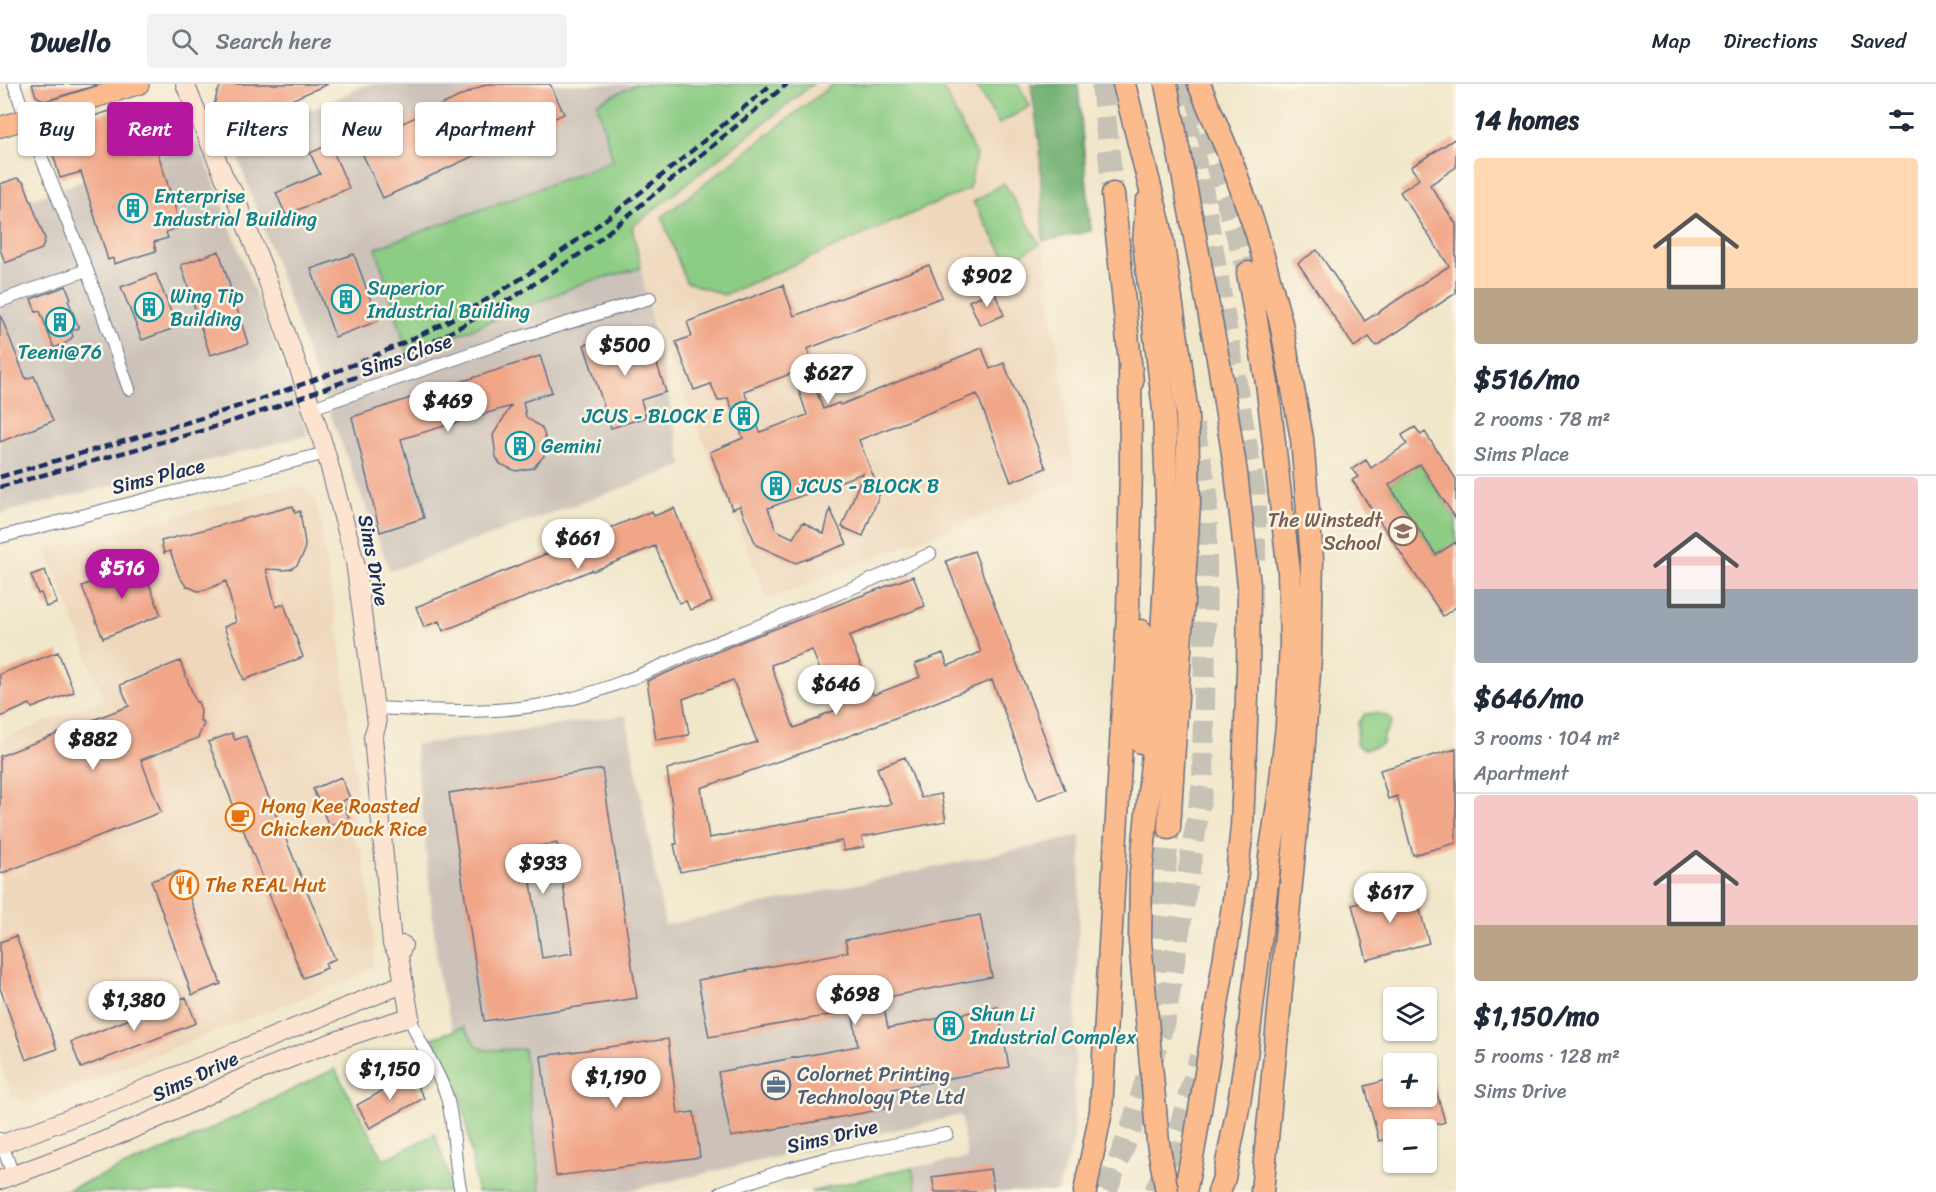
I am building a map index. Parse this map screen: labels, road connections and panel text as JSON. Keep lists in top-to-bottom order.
{
  "streets": {
    "street": ["Sims Close", "Sims Place", "Sims Drive"]
  },
  "crossings": [
    ["Sims Close", "Sims Drive"],
    ["Sims Place", "Sims Drive"]
  ],
  "places": {
    "building": [
      "Enterprise Industrial Building",
      "Superior Industrial Building",
      "Wing Tip Building",
      "Teeni@76",
      "JCUS - BLOCK E",
      "Gemini",
      "JCUS - BLOCK B",
      "Shun Li Industrial Complex"
    ],
    "school or university": ["The Winstedt School"],
    "cafe": ["Hong Kee Roasted Chicken/Duck Rice"],
    "restaurant": ["The REAL Hut"],
    "office": ["Colornet Printing Technology Pte Ltd"]
  },
  "page": {
    "header": "Dwello",
    "search": "Search here",
    "nav": ["Map", "Directions", "Saved"],
    "heading": "14 homes",
    "chip": [
      "Buy",
      "Rent",
      "Filters",
      "New",
      "Apartment"
    ],
    "list": [
      {
        "name": "$516/mo",
        "note": "2 rooms · 78 m² · Sims Place"
      },
      {
        "name": "$646/mo",
        "note": "3 rooms · 104 m² · Apartment"
      },
      {
        "name": "$1,150/mo",
        "note": "5 rooms · 128 m² · Sims Drive"
      }
    ],
    "price": [
      "$902",
      "$500",
      "$627",
      "$469",
      "$661",
      "$516",
      "$646",
      "$882",
      "$933",
      "$617",
      "$698",
      "$1,380",
      "$1,150",
      "$1,190"
    ],
    "map_buttons": ["+", "−"]
  }
}
